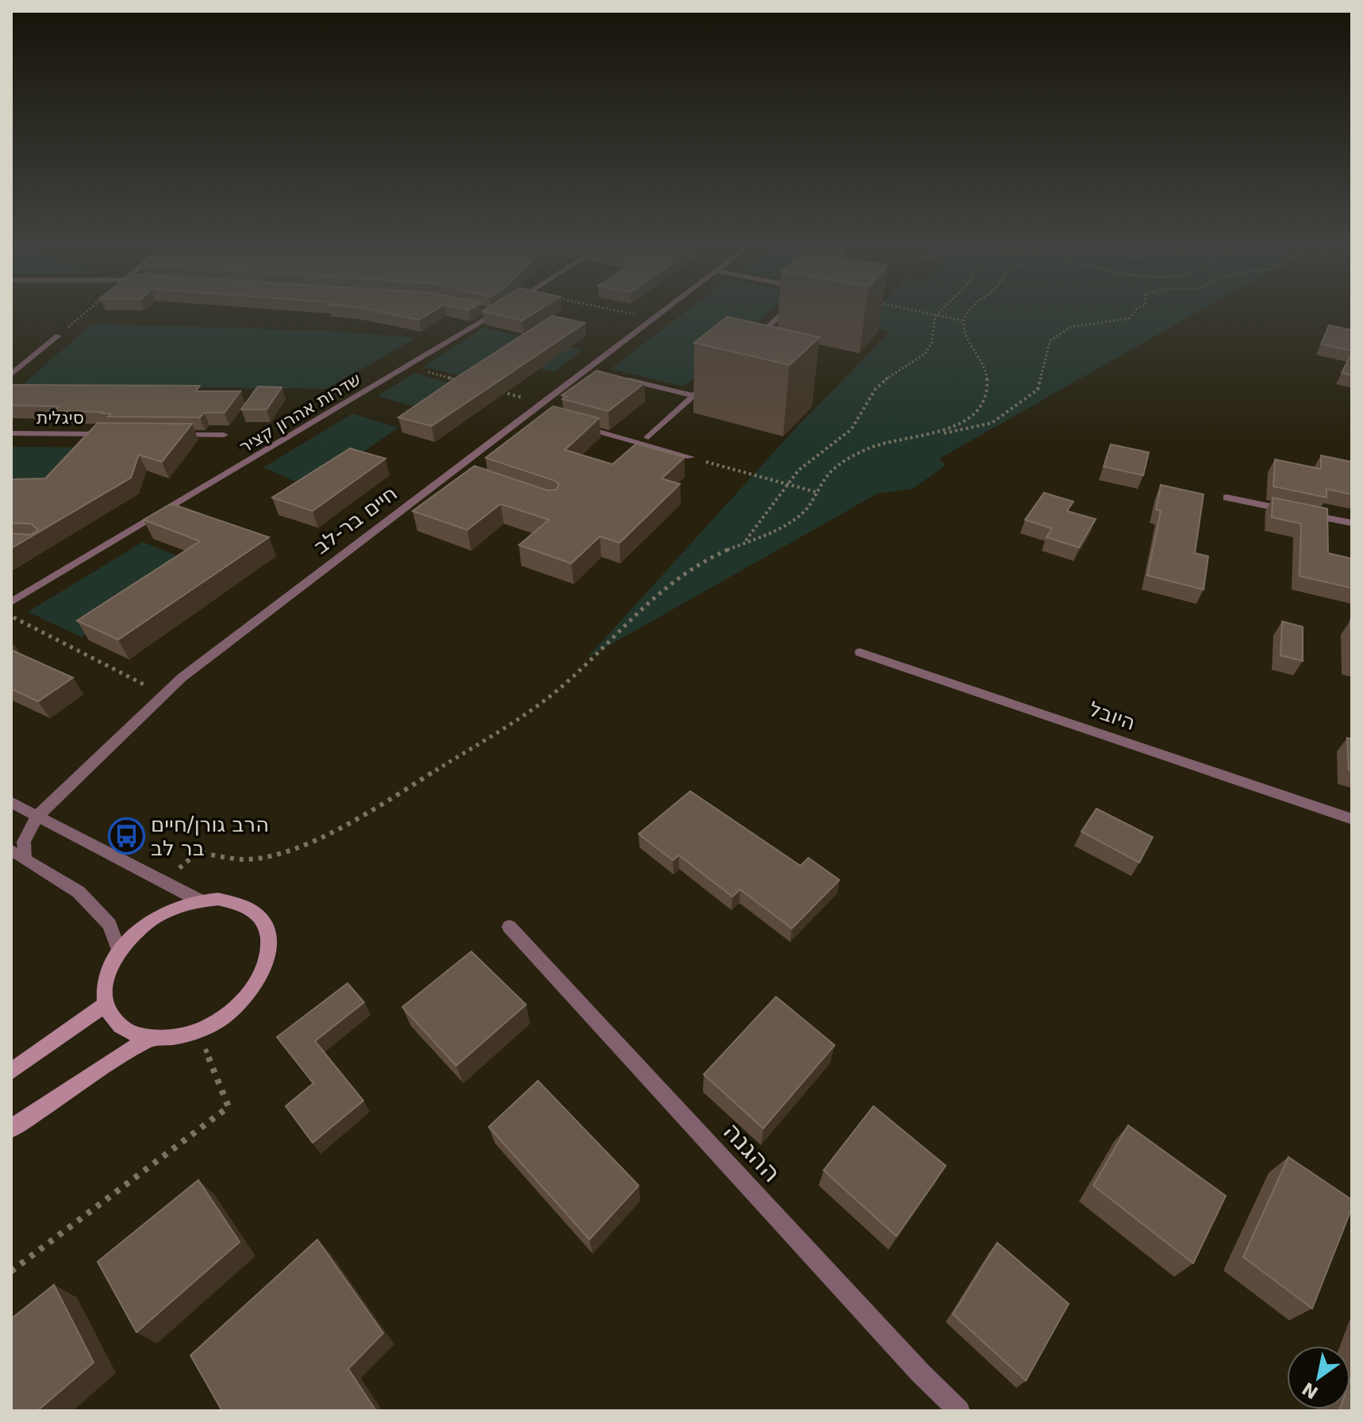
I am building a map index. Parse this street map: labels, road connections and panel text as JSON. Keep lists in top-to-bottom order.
{
  "streets": {
    "street": [
      "שדרות אהרון קציר",
      "סיגלית",
      "חיים בר-לב",
      "היובל",
      "ההגנה"
    ]
  },
  "places": {
    "bus stop": ["הרב גורן/חיים בר לב"]
  },
  "north": "bottom left"
}
